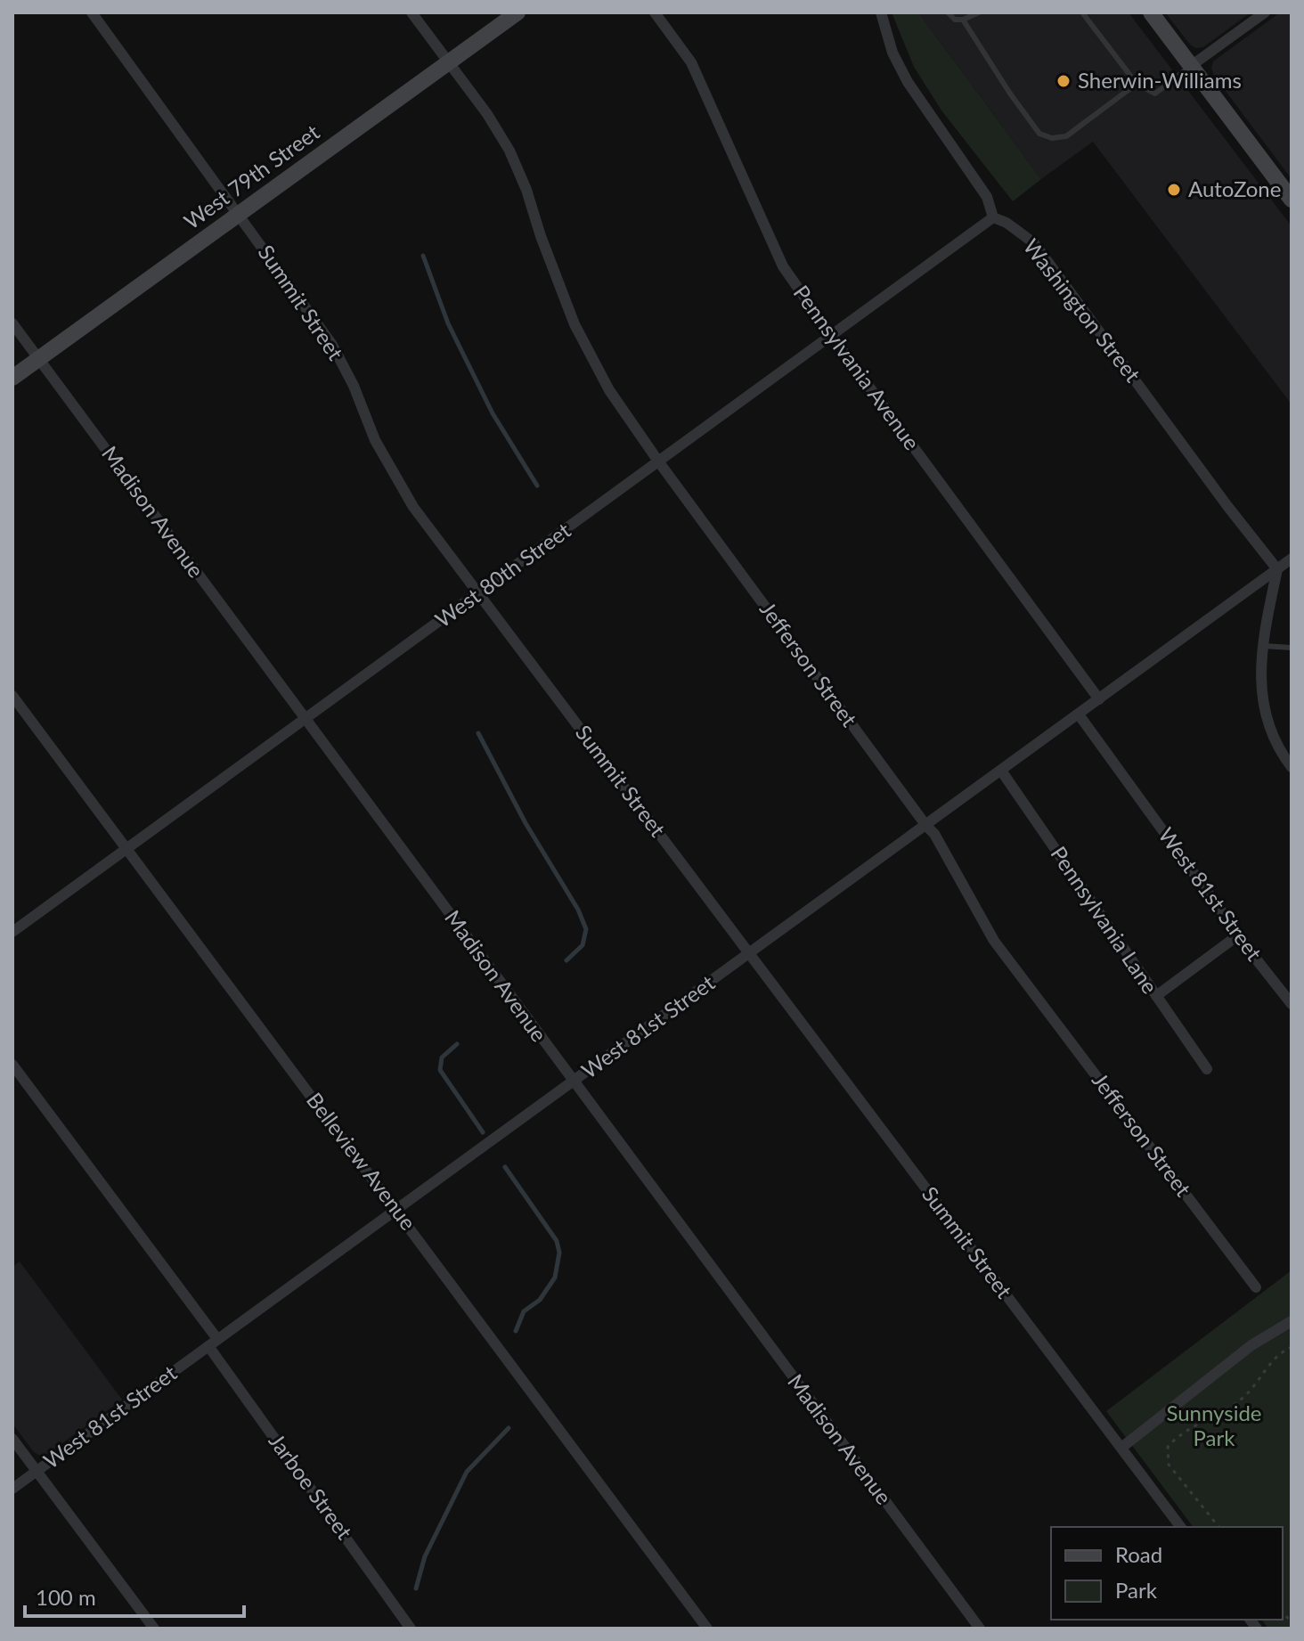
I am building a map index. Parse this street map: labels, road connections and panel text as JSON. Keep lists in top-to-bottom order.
{
  "streets": {
    "street": [
      "West 79th Street",
      "Summit Street",
      "Washington Street",
      "Pennsylvania Avenue",
      "Madison Avenue",
      "West 80th Street",
      "Jefferson Street",
      "West 81st Street",
      "Pennsylvania Lane",
      "Belleview Avenue",
      "Jarboe Street"
    ]
  },
  "crossings": [
    ["West 79th Street", "Summit Street"],
    ["West 79th Street", "Madison Avenue"],
    ["West 79th Street", "Jefferson Street"],
    ["Summit Street", "West 80th Street"],
    ["Summit Street", "West 81st Street"],
    ["Washington Street", "West 80th Street"],
    ["Washington Street", "West 81st Street"],
    ["Pennsylvania Avenue", "West 80th Street"],
    ["Pennsylvania Avenue", "West 81st Street"],
    ["Madison Avenue", "West 80th Street"],
    ["Madison Avenue", "West 81st Street"],
    ["West 80th Street", "Jefferson Street"],
    ["West 80th Street", "Belleview Avenue"],
    ["Jefferson Street", "West 81st Street"],
    ["West 81st Street", "Pennsylvania Lane"],
    ["West 81st Street", "Belleview Avenue"],
    ["West 81st Street", "Jarboe Street"]
  ],
  "parks": ["Sunnyside Park"],
  "places": ["Sherwin-Williams", "AutoZone"],
  "legend": ["Road", "Park"],
  "scale_bar": "100 m"
}
